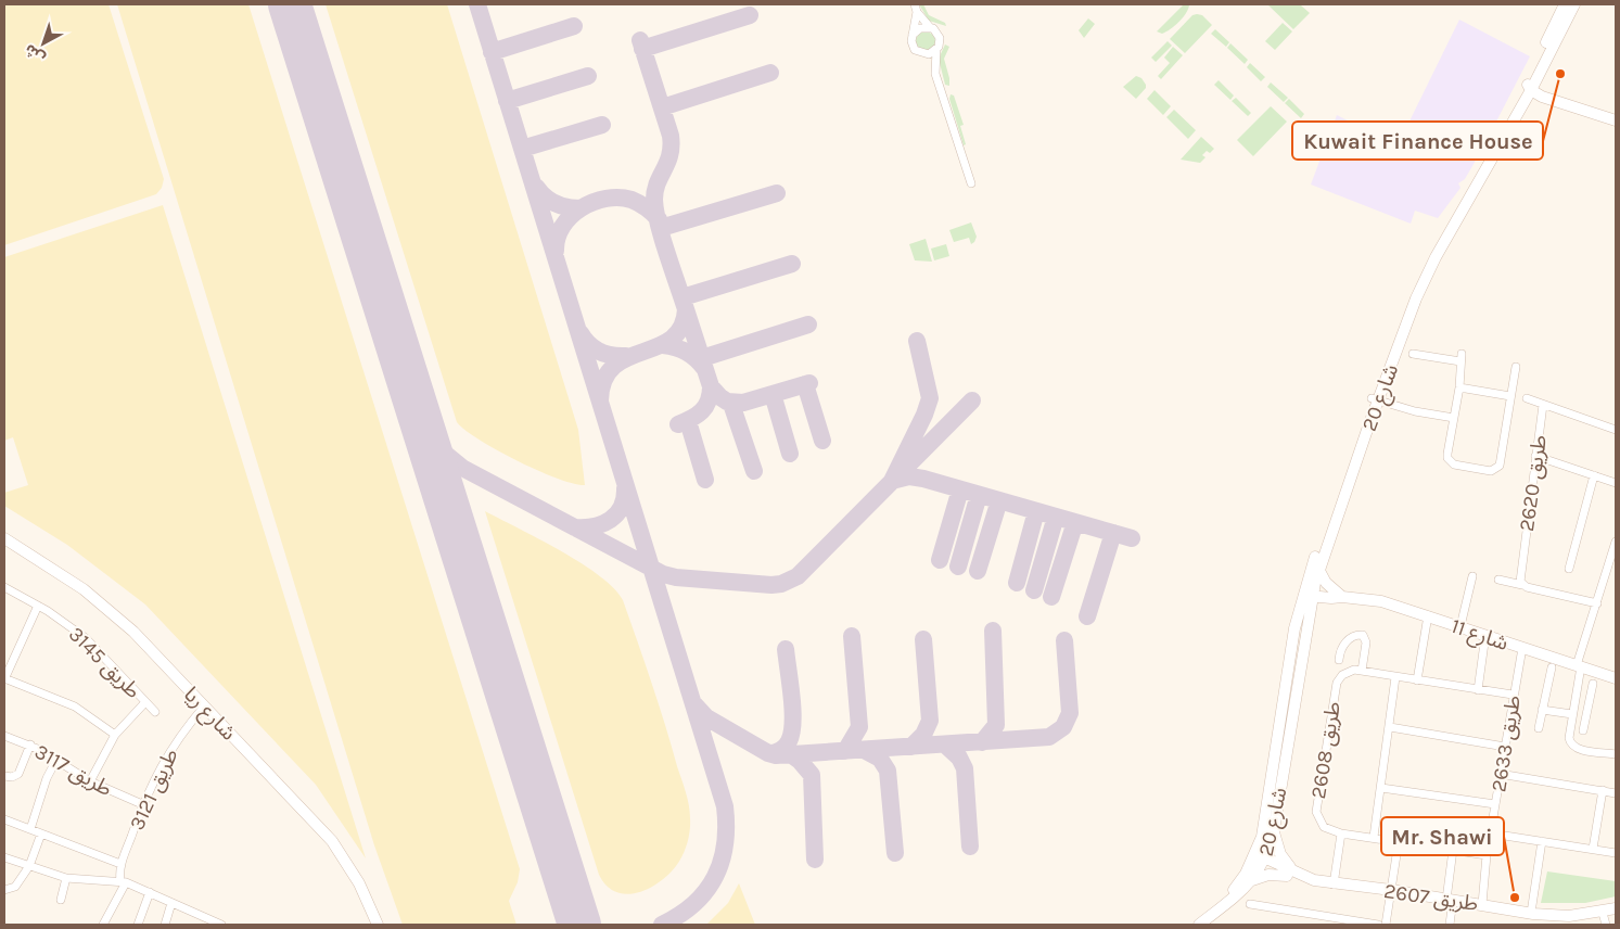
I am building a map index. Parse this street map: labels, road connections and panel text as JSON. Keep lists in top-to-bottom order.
{
  "streets": {
    "main road": [
      "شارع 20",
      "شارع 11",
      "شارع ريا",
      "طريق 2607"
    ],
    "street": [
      "طريق 2620",
      "طريق 3145",
      "طريق 2633",
      "طريق 2608",
      "طريق 3117",
      "طريق 3121"
    ]
  },
  "crossings": [
    ["شارع 20", "شارع 11"],
    ["شارع 11", "طريق 2633"],
    ["طريق 3145", "طريق 3117"],
    ["شارع ريا", "طريق 3121"],
    ["طريق 2633", "طريق 2608"],
    ["طريق 2633", "طريق 2607"],
    ["طريق 3117", "طريق 3121"]
  ],
  "places": ["Kuwait Finance House", "Mr. Shawi"],
  "north": "bottom left"
}
